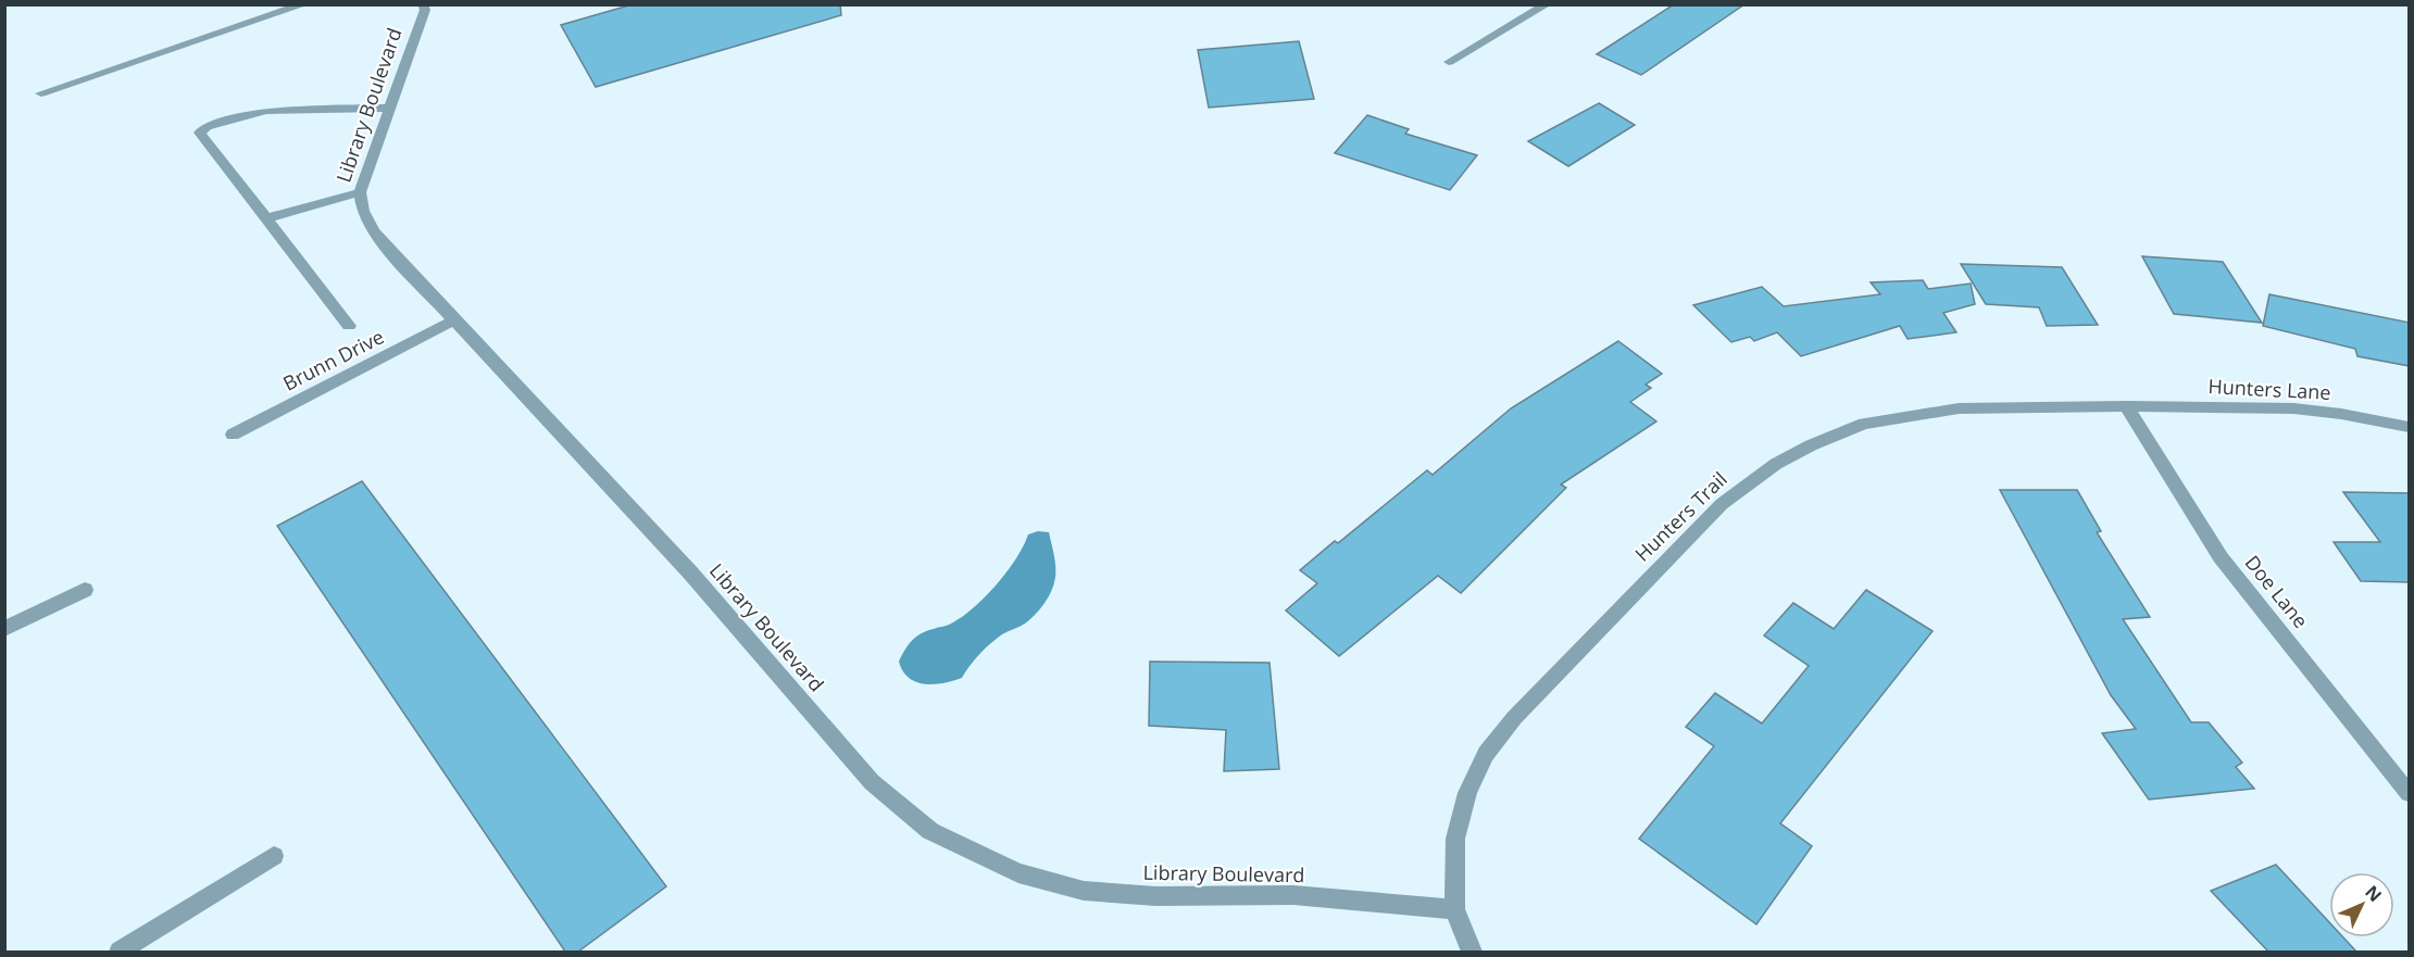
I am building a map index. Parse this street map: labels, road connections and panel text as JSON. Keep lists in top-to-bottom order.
{
  "streets": {
    "street": [
      "Library Boulevard",
      "Brunn Drive",
      "Hunters Lane",
      "Hunters Trail",
      "Doe Lane"
    ]
  },
  "crossings": [
    ["Library Boulevard", "Brunn Drive"],
    ["Library Boulevard", "Hunters Trail"],
    ["Hunters Lane", "Hunters Trail"],
    ["Hunters Lane", "Doe Lane"],
    ["Hunters Trail", "Doe Lane"]
  ],
  "north": "top right"
}
